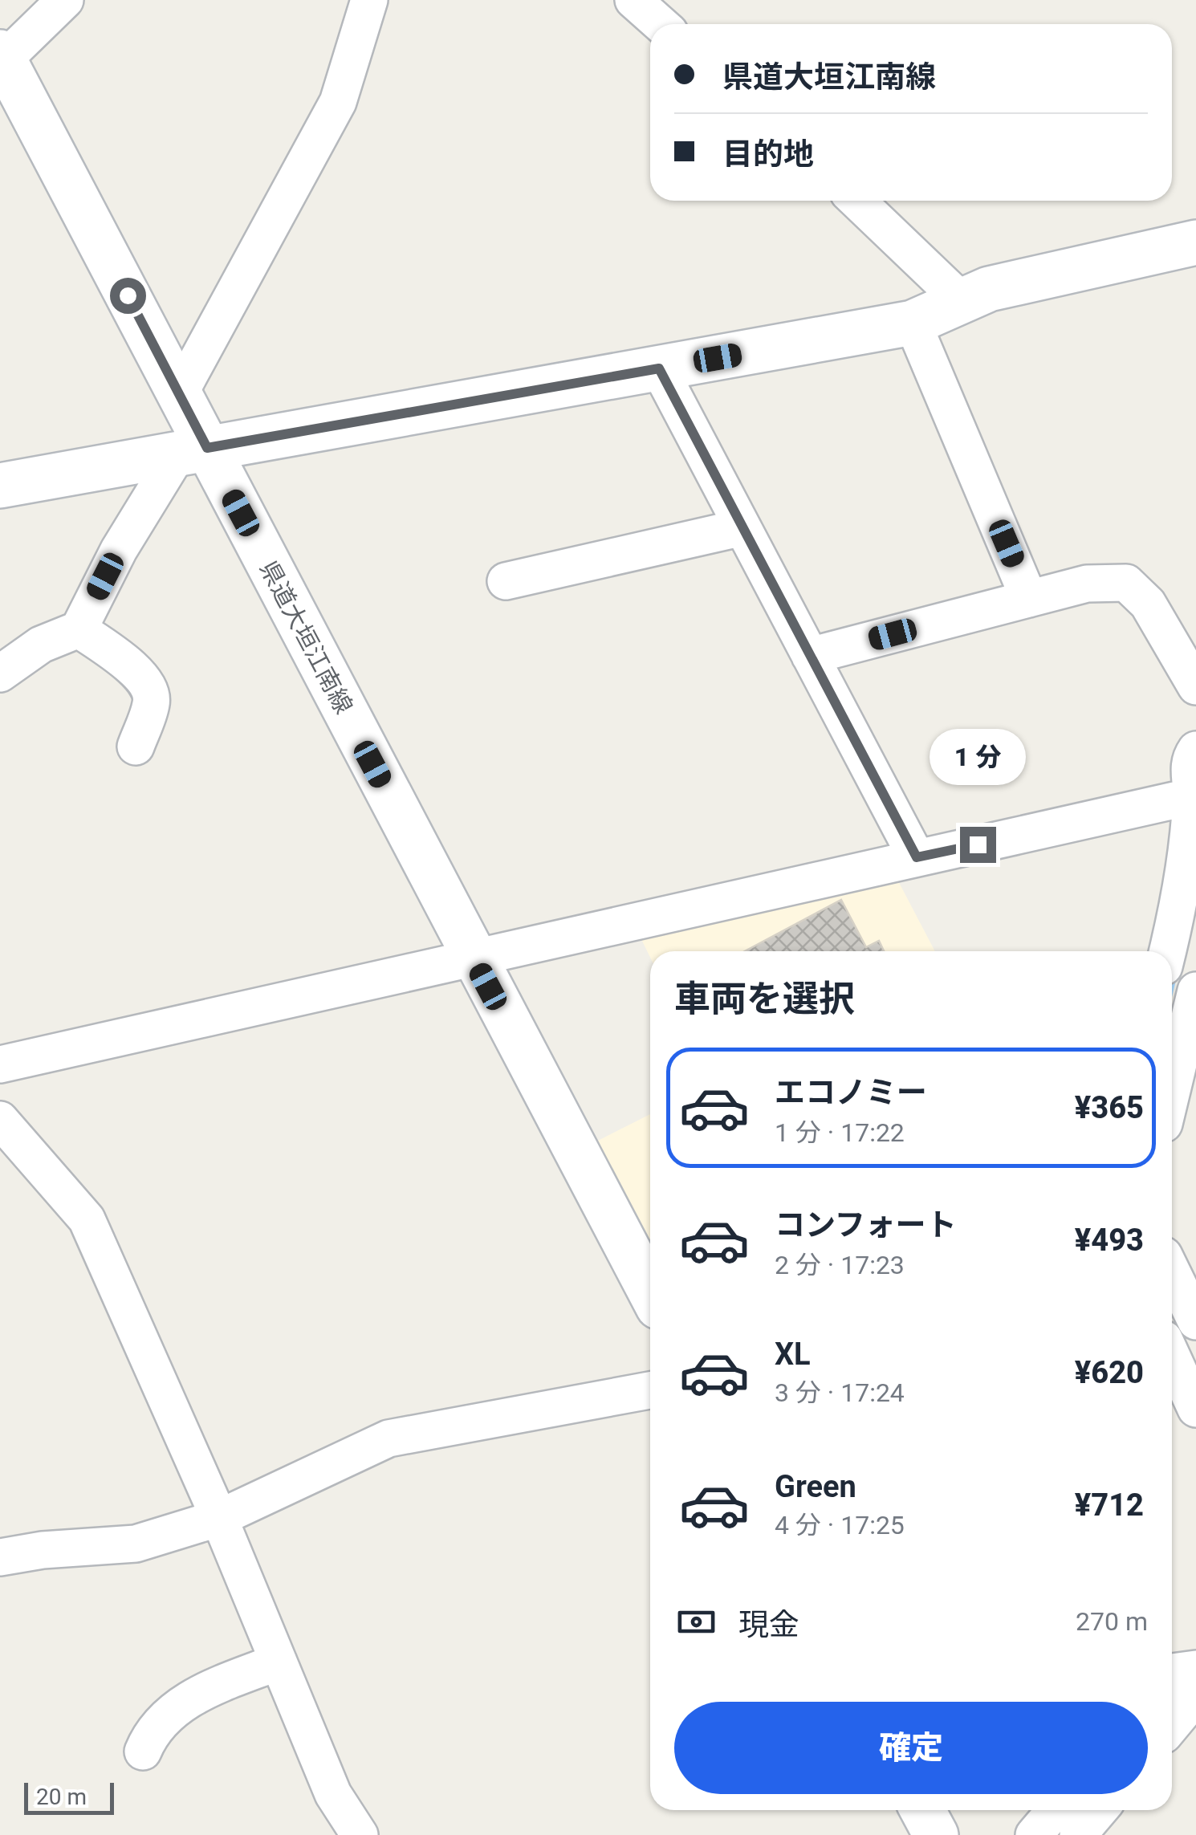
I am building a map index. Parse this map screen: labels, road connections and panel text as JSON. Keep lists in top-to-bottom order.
{
  "streets": {
    "main road": ["県道大垣江南線"]
  },
  "scale_bar": "20 m",
  "page": {
    "banner": ["県道大垣江南線", "目的地"],
    "bubble": "1 分",
    "heading": "車両を選択",
    "list": [
      {
        "name": "エコノミー",
        "note": "1 分 · 17:22",
        "value": "¥365"
      },
      {
        "name": "コンフォート",
        "note": "2 分 · 17:23",
        "value": "¥493"
      },
      {
        "name": "XL",
        "note": "3 分 · 17:24",
        "value": "¥620"
      },
      {
        "name": "Green",
        "note": "4 分 · 17:25",
        "value": "¥712"
      }
    ],
    "pay": ["現金", "270 m"],
    "buttons": "確定",
    "scale": "20 m"
  }
}
